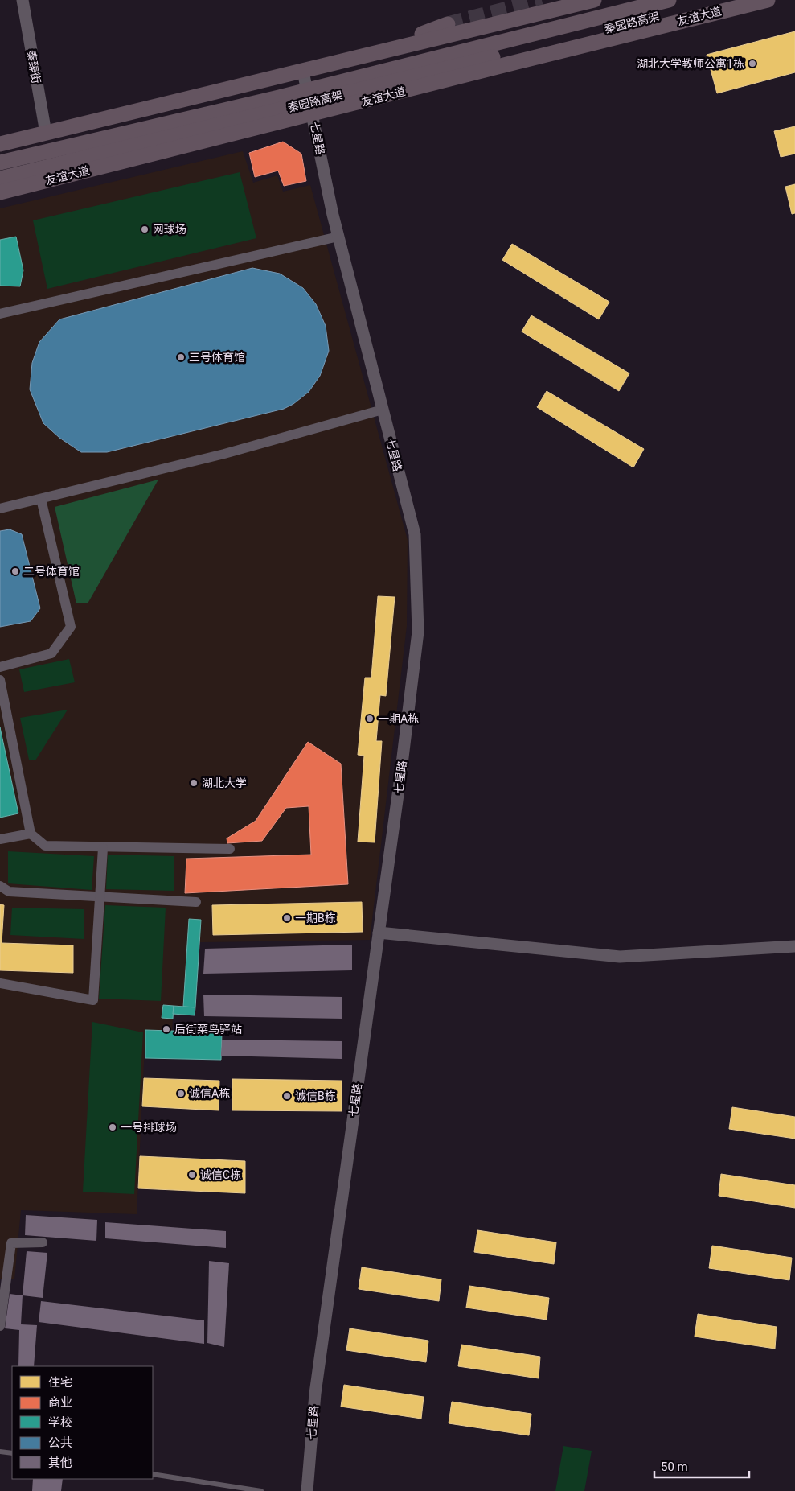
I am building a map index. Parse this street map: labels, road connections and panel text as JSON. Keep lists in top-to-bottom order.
{
  "streets": {
    "main road": ["友谊大道", "秦园路高架"],
    "street": ["秦臻街", "七星路"]
  },
  "crossings": [
    ["友谊大道", "七星路"]
  ],
  "places": [
    "湖北大学教师公寓1栋",
    "网球场",
    "三号体育馆",
    "二号体育馆",
    "一期A栋",
    "湖北大学",
    "一期B栋",
    "后街菜鸟驿站",
    "诚信A栋",
    "诚信B栋",
    "一号排球场",
    "诚信C栋"
  ],
  "legend": [
    "住宅",
    "商业",
    "学校",
    "公共",
    "其他"
  ],
  "scale_bar": "50 m"
}
